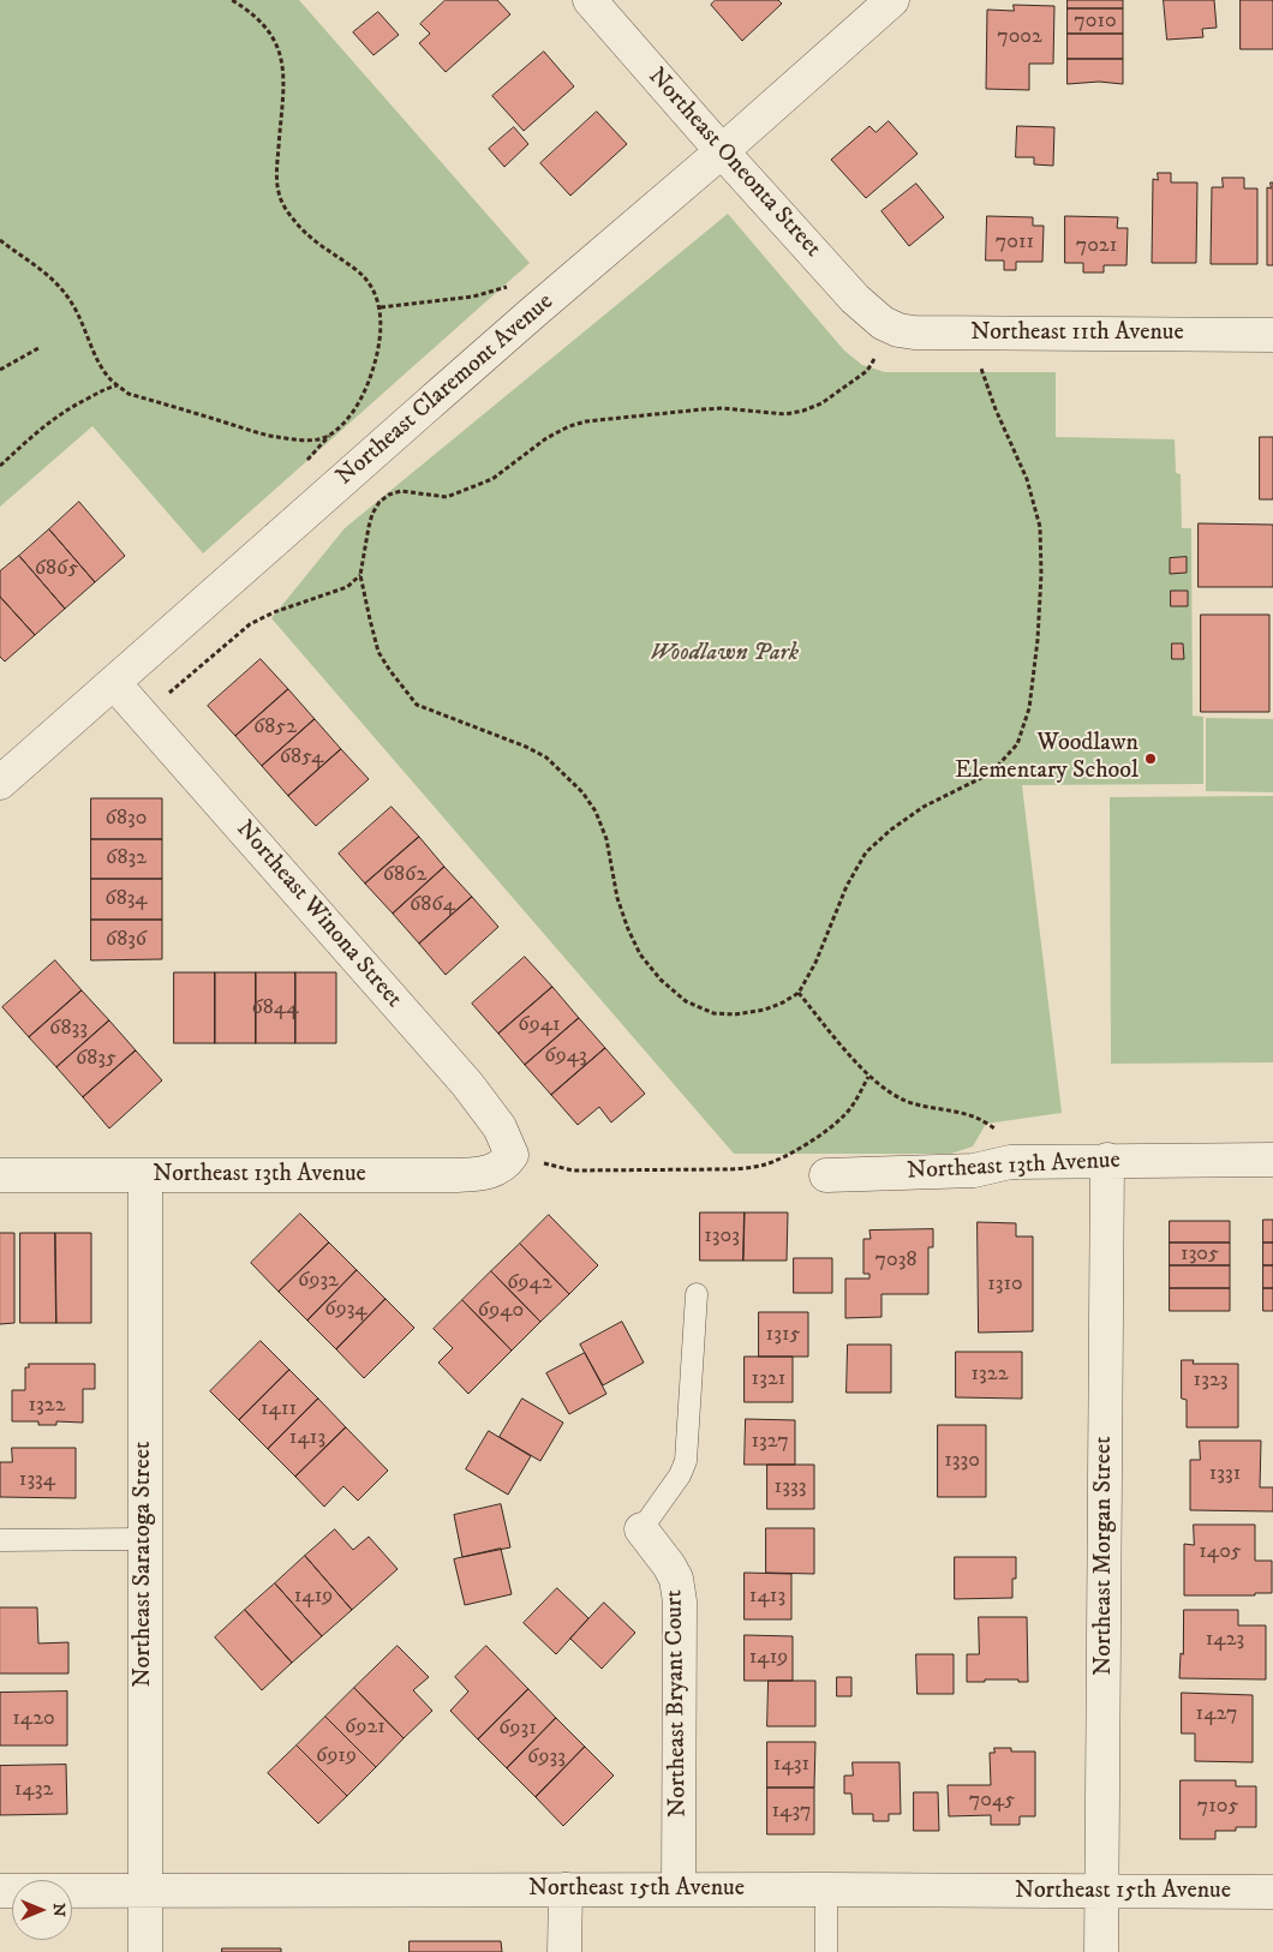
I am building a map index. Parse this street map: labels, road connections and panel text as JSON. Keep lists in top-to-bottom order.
{
  "streets": {
    "street": [
      "Northeast Oneonta Street",
      "Northeast 11th Avenue",
      "Northeast Claremont Avenue",
      "Northeast Winona Street",
      "Northeast 13th Avenue",
      "Northeast Morgan Street",
      "Northeast Saratoga Street",
      "Northeast Bryant Court",
      "Northeast 15th Avenue"
    ]
  },
  "crossings": [
    ["Northeast Oneonta Street", "Northeast 11th Avenue"],
    ["Northeast Oneonta Street", "Northeast Claremont Avenue"],
    ["Northeast Claremont Avenue", "Northeast Winona Street"],
    ["Northeast Winona Street", "Northeast 13th Avenue"],
    ["Northeast 13th Avenue", "Northeast Morgan Street"],
    ["Northeast 13th Avenue", "Northeast Saratoga Street"],
    ["Northeast Morgan Street", "Northeast 15th Avenue"],
    ["Northeast Saratoga Street", "Northeast 15th Avenue"],
    ["Northeast Bryant Court", "Northeast 15th Avenue"]
  ],
  "parks": ["Woodlawn Park"],
  "places": ["Woodlawn Elementary School"],
  "house_numbers": [
    "7010",
    "7002",
    "7011",
    "7021",
    "6865",
    "6852",
    "6854",
    "6830",
    "6832",
    "6862",
    "6834",
    "6864",
    "6836",
    "6844",
    "6941",
    "6833",
    "6943",
    "6835",
    "1303",
    "1305",
    "7038",
    "6932",
    "6942",
    "1310",
    "6934",
    "6940",
    "1315",
    "1322",
    "1321",
    "1323",
    "1322",
    "1411",
    "1413",
    "1327",
    "1330",
    "1331",
    "1334",
    "1333",
    "1405",
    "1419",
    "1413",
    "1423",
    "1419",
    "1427",
    "1420",
    "6921",
    "6931",
    "6919",
    "6933",
    "1431",
    "1432",
    "7045",
    "7105",
    "1437"
  ],
  "north": "right"
}
